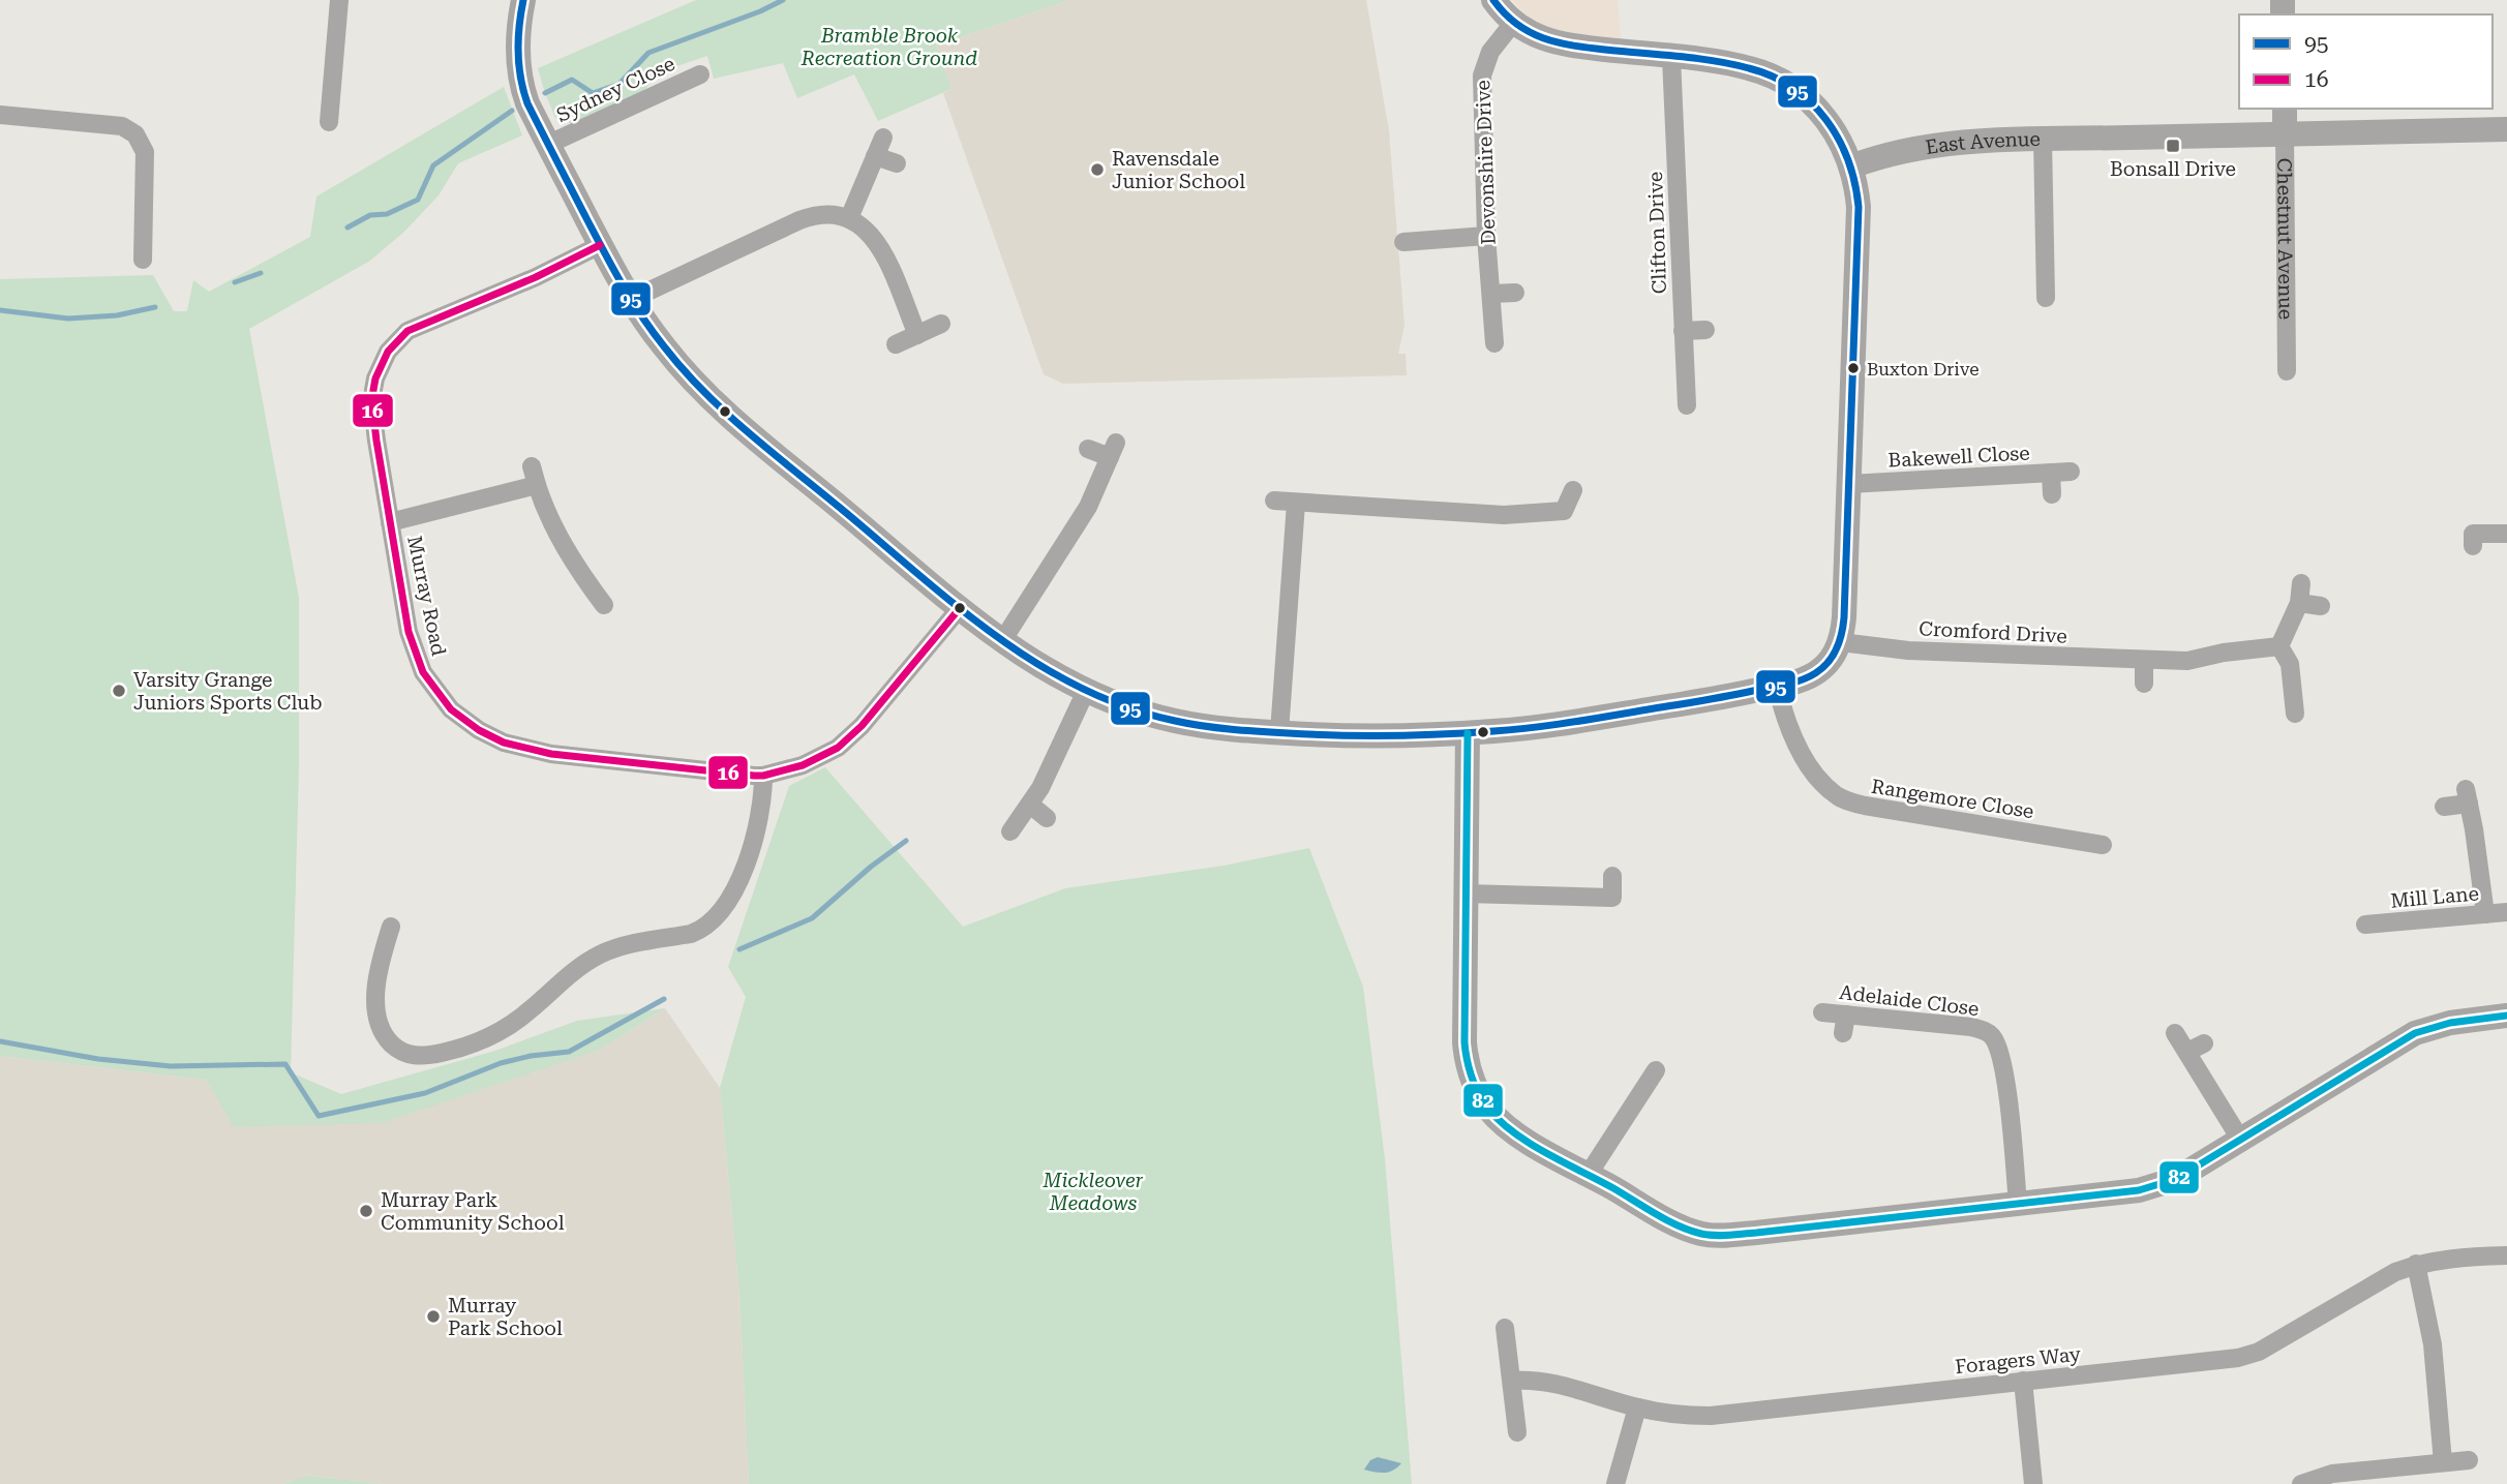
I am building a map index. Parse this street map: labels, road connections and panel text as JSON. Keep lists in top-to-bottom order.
{
  "streets": {
    "street": [
      "Sydney Close",
      "East Avenue",
      "Devonshire Drive",
      "Clifton Drive",
      "Chestnut Avenue",
      "Bakewell Close",
      "Murray Road",
      "Cromford Drive",
      "Rangemore Close",
      "Mill Lane",
      "Adelaide Close",
      "Foragers Way"
    ]
  },
  "crossings": [
    ["East Avenue", "Chestnut Avenue"]
  ],
  "parks": ["Bramble Brook Recreation Ground", "Mickleover Meadows"],
  "places": {
    "transit": ["Bonsall Drive"],
    "other": [
      "Ravensdale Junior School",
      "Buxton Drive",
      "Varsity Grange Juniors Sports Club",
      "Murray Park Community School",
      "Murray Park School"
    ]
  },
  "lines": ["transit line 95", "transit line 16", "transit line 82"],
  "legend": ["95", "16"]
}
